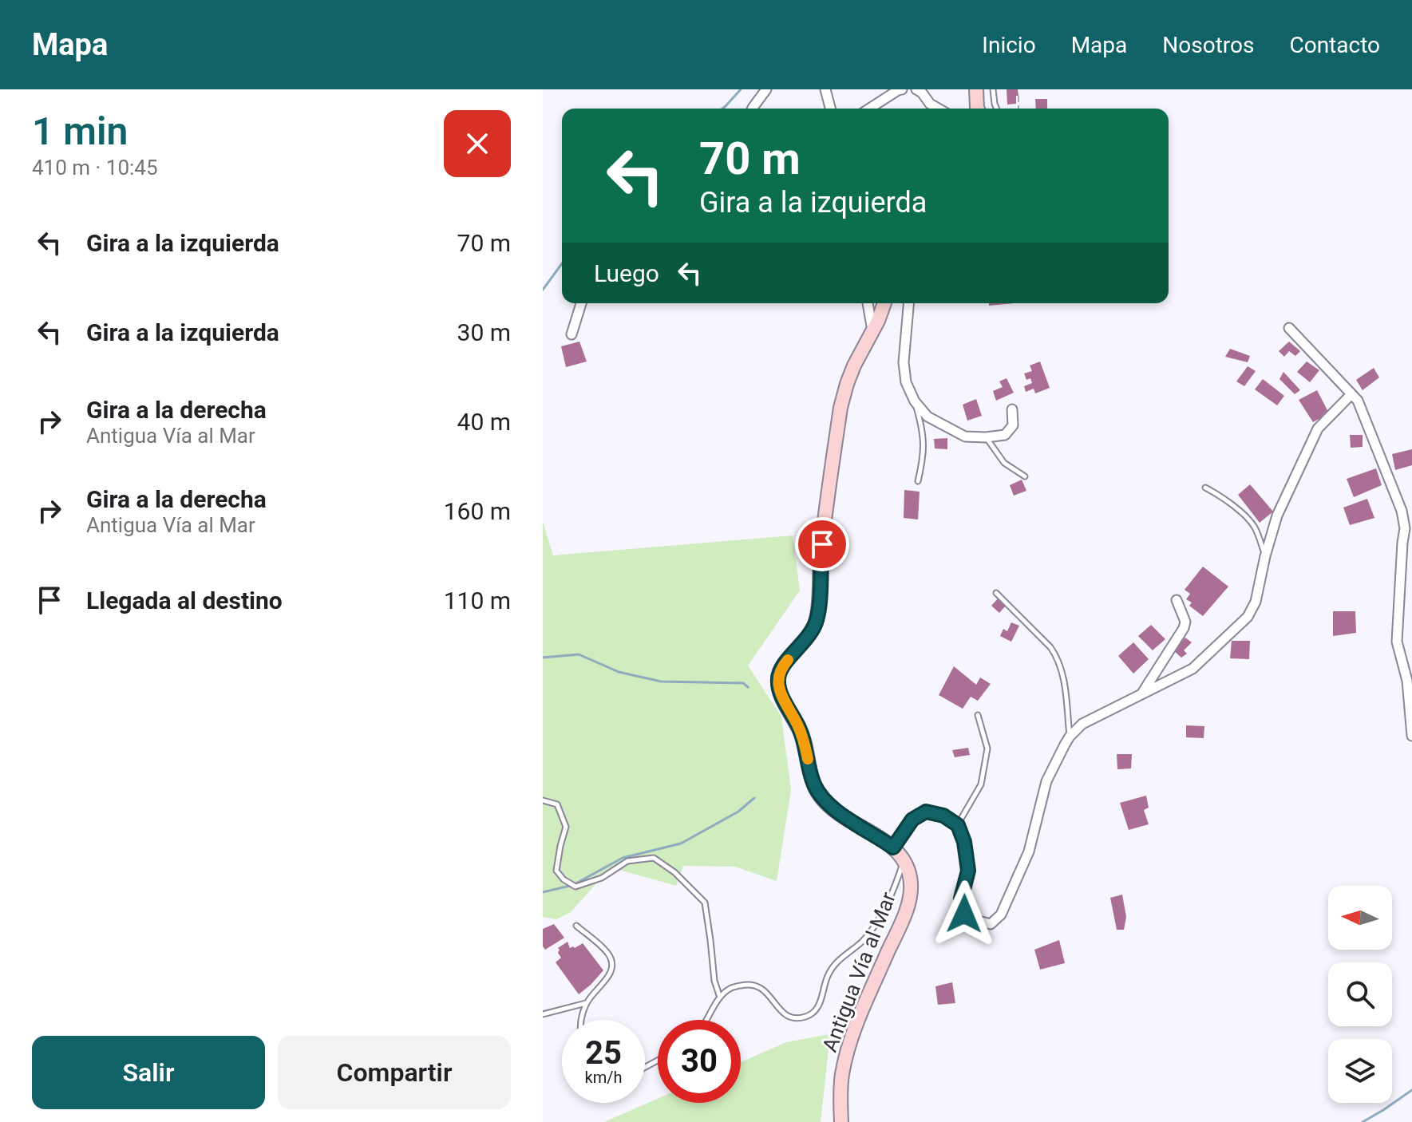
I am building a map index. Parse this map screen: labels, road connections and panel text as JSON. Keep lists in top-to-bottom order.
{
  "streets": {
    "main road": ["Antigua Vía al Mar"]
  },
  "north": "left",
  "page": {
    "header": "Mapa",
    "nav": [
      "Inicio",
      "Mapa",
      "Nosotros",
      "Contacto"
    ],
    "heading": ["1 min", "410 m · 10:45"],
    "turn": ["70 m", "Gira a la izquierda"],
    "list": [
      {
        "name": "Gira a la izquierda",
        "value": "70 m"
      },
      {
        "name": "Gira a la izquierda",
        "value": "30 m"
      },
      {
        "name": "Gira a la derecha",
        "note": "Antigua Vía al Mar",
        "value": "40 m"
      },
      {
        "name": "Gira a la derecha",
        "note": "Antigua Vía al Mar",
        "value": "160 m"
      },
      {
        "name": "Llegada al destino",
        "value": "110 m"
      }
    ],
    "then": "Luego",
    "speed": "25 km/h",
    "limit": "30",
    "buttons": ["Salir", "Compartir"]
  }
}
